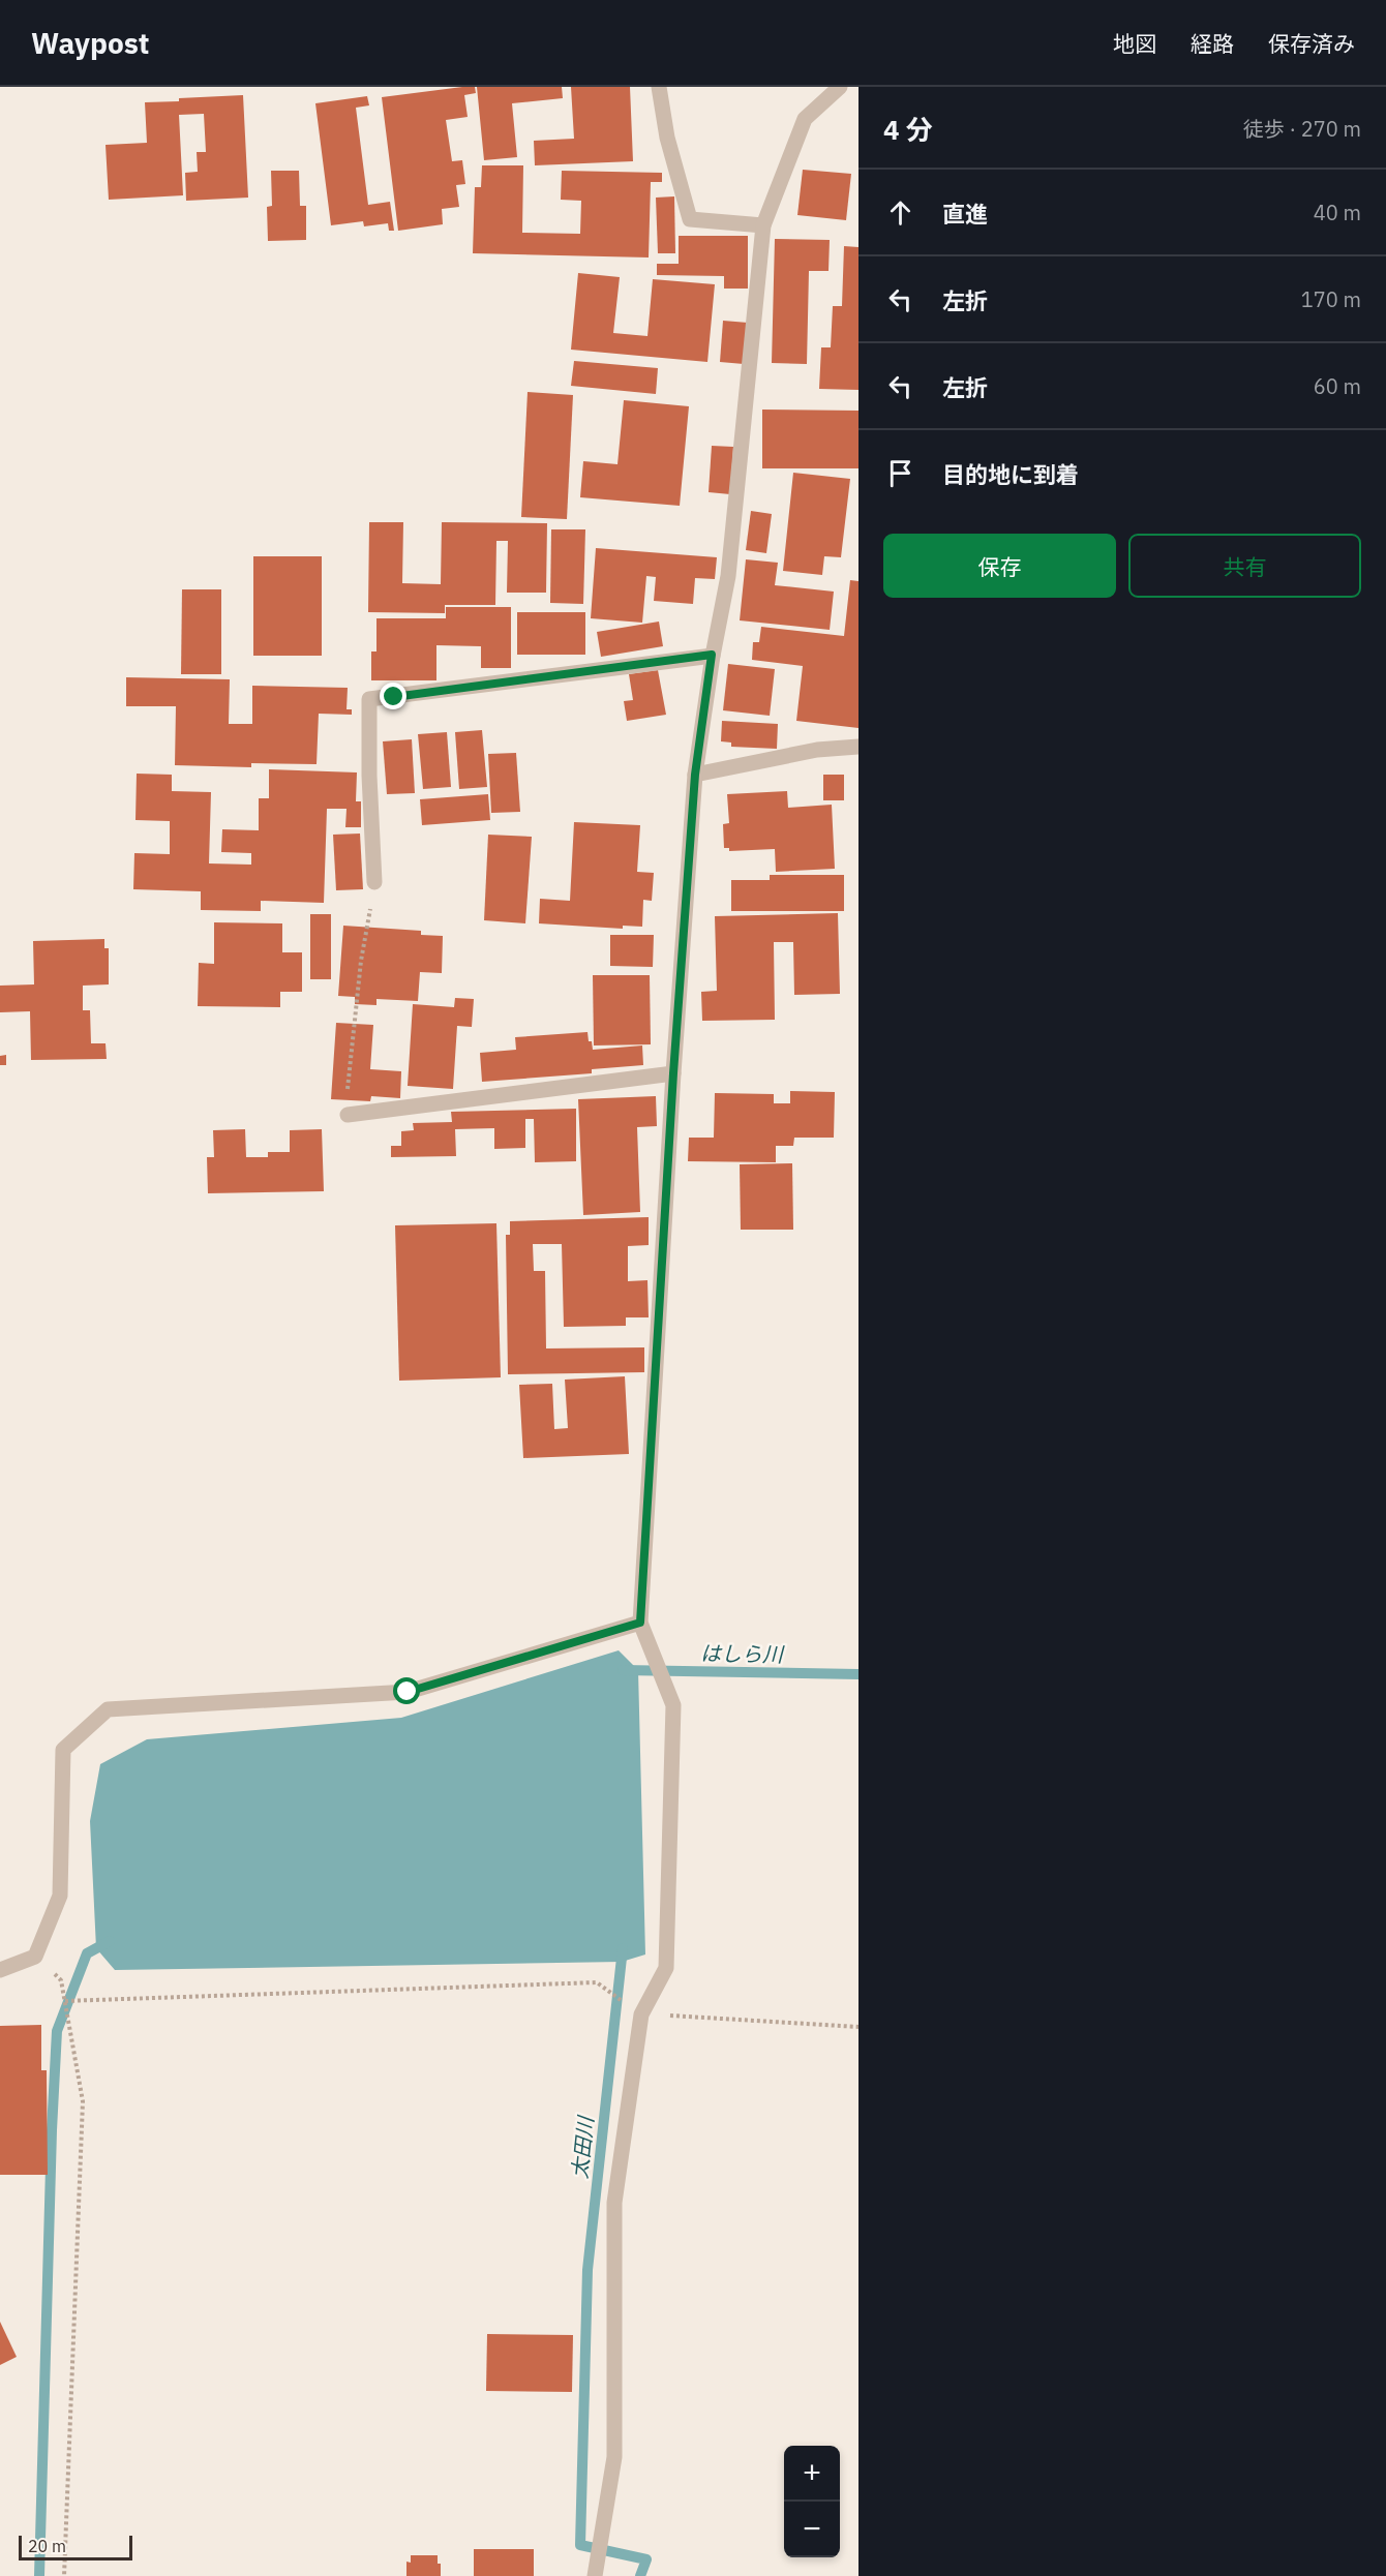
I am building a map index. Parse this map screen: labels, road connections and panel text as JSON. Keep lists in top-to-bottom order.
{
  "water": ["はしら川", "太田川"],
  "scale_bar": "20 m",
  "page": {
    "header": "Waypost",
    "nav": ["地図", "経路", "保存済み"],
    "heading": ["4 分", "徒歩 · 270 m"],
    "list": [
      ["直進", "40 m"],
      ["左折", "170 m"],
      ["左折", "60 m"],
      "目的地に到着"
    ],
    "buttons": ["保存", "共有"],
    "map_buttons": ["+", "−"],
    "scale": "20 m"
  }
}
